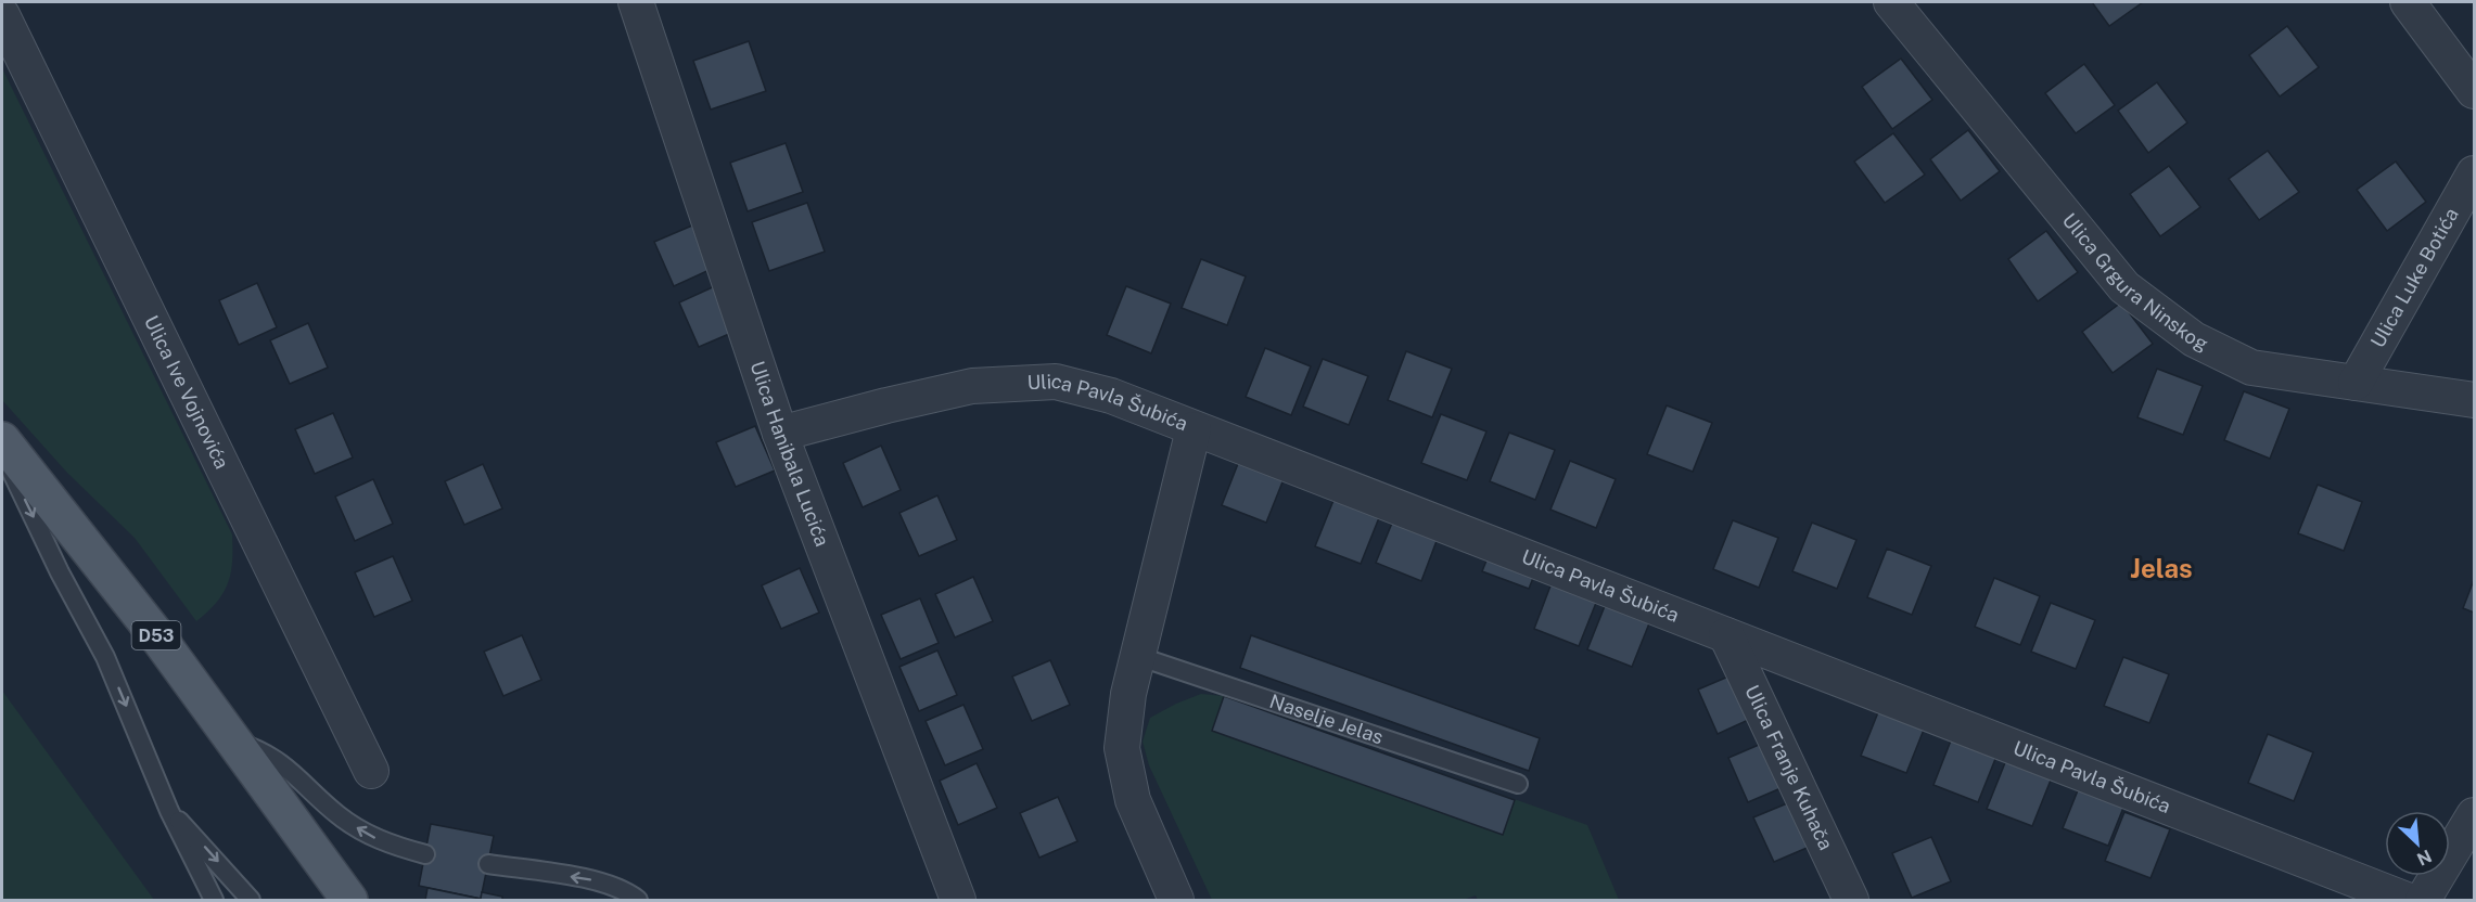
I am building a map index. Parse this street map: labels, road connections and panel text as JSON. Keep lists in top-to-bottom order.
{
  "streets": {
    "main road": ["D53"],
    "street": [
      "Ulica Grgura Ninskog",
      "Ulica Luke Botića",
      "Ulica Ive Vojnovića",
      "Ulica Pavla Šubića",
      "Ulica Hanibala Lucića",
      "Ulica Franje Kuhača"
    ],
    "lane": ["Naselje Jelas"]
  },
  "crossings": [
    ["Ulica Grgura Ninskog", "Ulica Luke Botića"],
    ["Ulica Pavla Šubića", "Ulica Hanibala Lucića"],
    ["Ulica Pavla Šubića", "Ulica Franje Kuhača"]
  ],
  "districts": ["Jelas"],
  "north": "bottom right"
}
